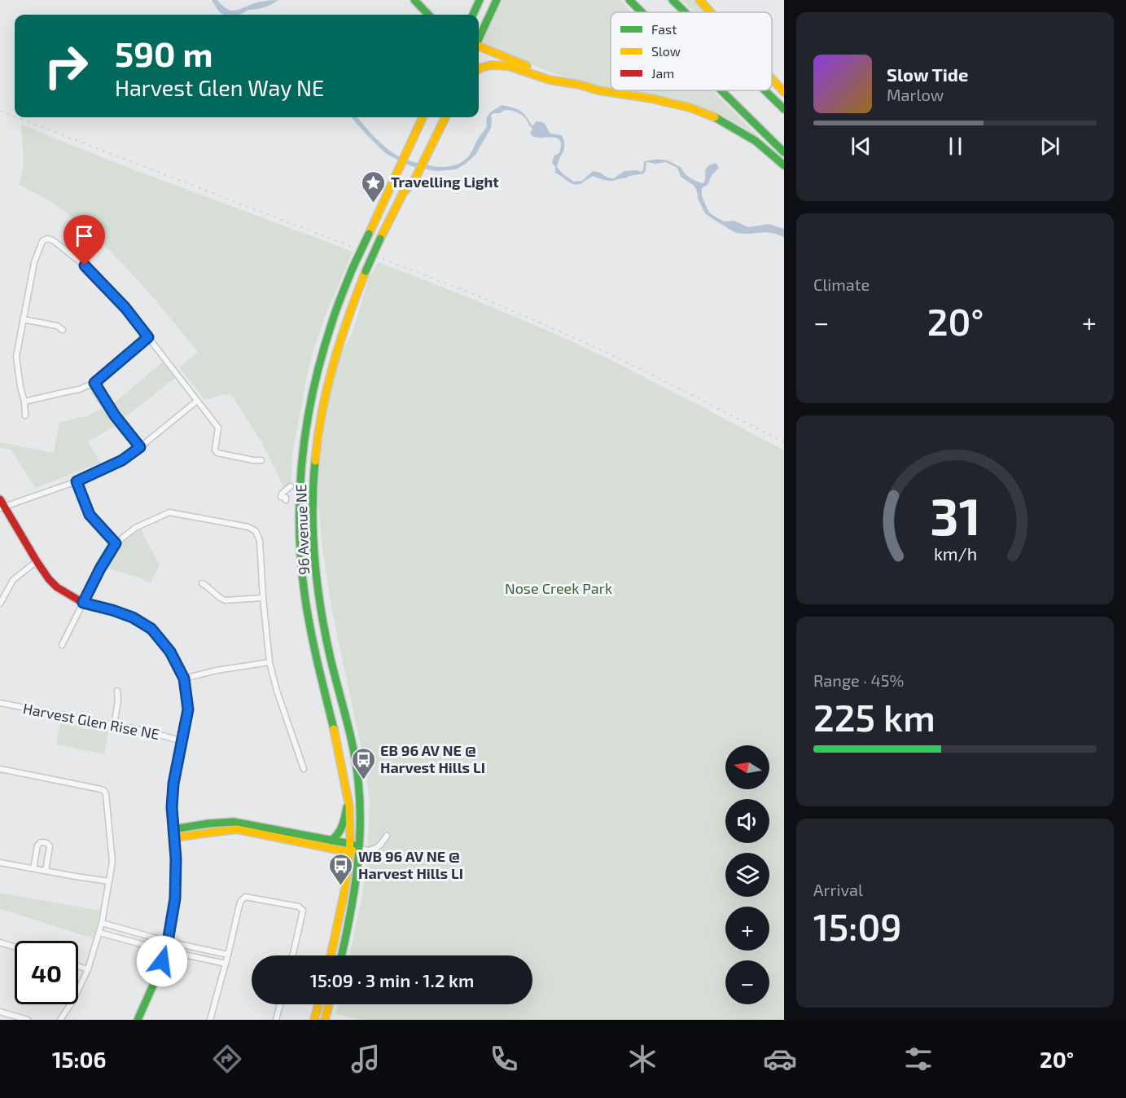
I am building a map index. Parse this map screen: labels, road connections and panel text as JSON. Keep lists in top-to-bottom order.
{
  "streets": {
    "main road": ["96 Avenue NE"],
    "street": ["Harvest Glen Rise NE"]
  },
  "parks": ["Nose Creek Park"],
  "places": {
    "place": ["Travelling Light"],
    "bus stop": ["EB 96 AV NE @ Harvest Hills LI", "WB 96 AV NE @ Harvest Hills LI"]
  },
  "legend": ["Fast", "Slow", "Jam"],
  "north": "left",
  "page": {
    "turn": ["590 m", "Harvest Glen Way NE"],
    "song": ["Slow Tide", "Marlow"],
    "tile": [
      "Climate",
      ["Range · 45%", "225 km"],
      ["Arrival", "15:09"]
    ],
    "heat": ["−", "20°", "+"],
    "map_buttons": ["+", "−"],
    "limit": "40",
    "trip": "15:09 · 3 min · 1.2 km",
    "tabs": ["15:06", "20°"],
    "gauge": ["31", "km/h"]
  }
}
